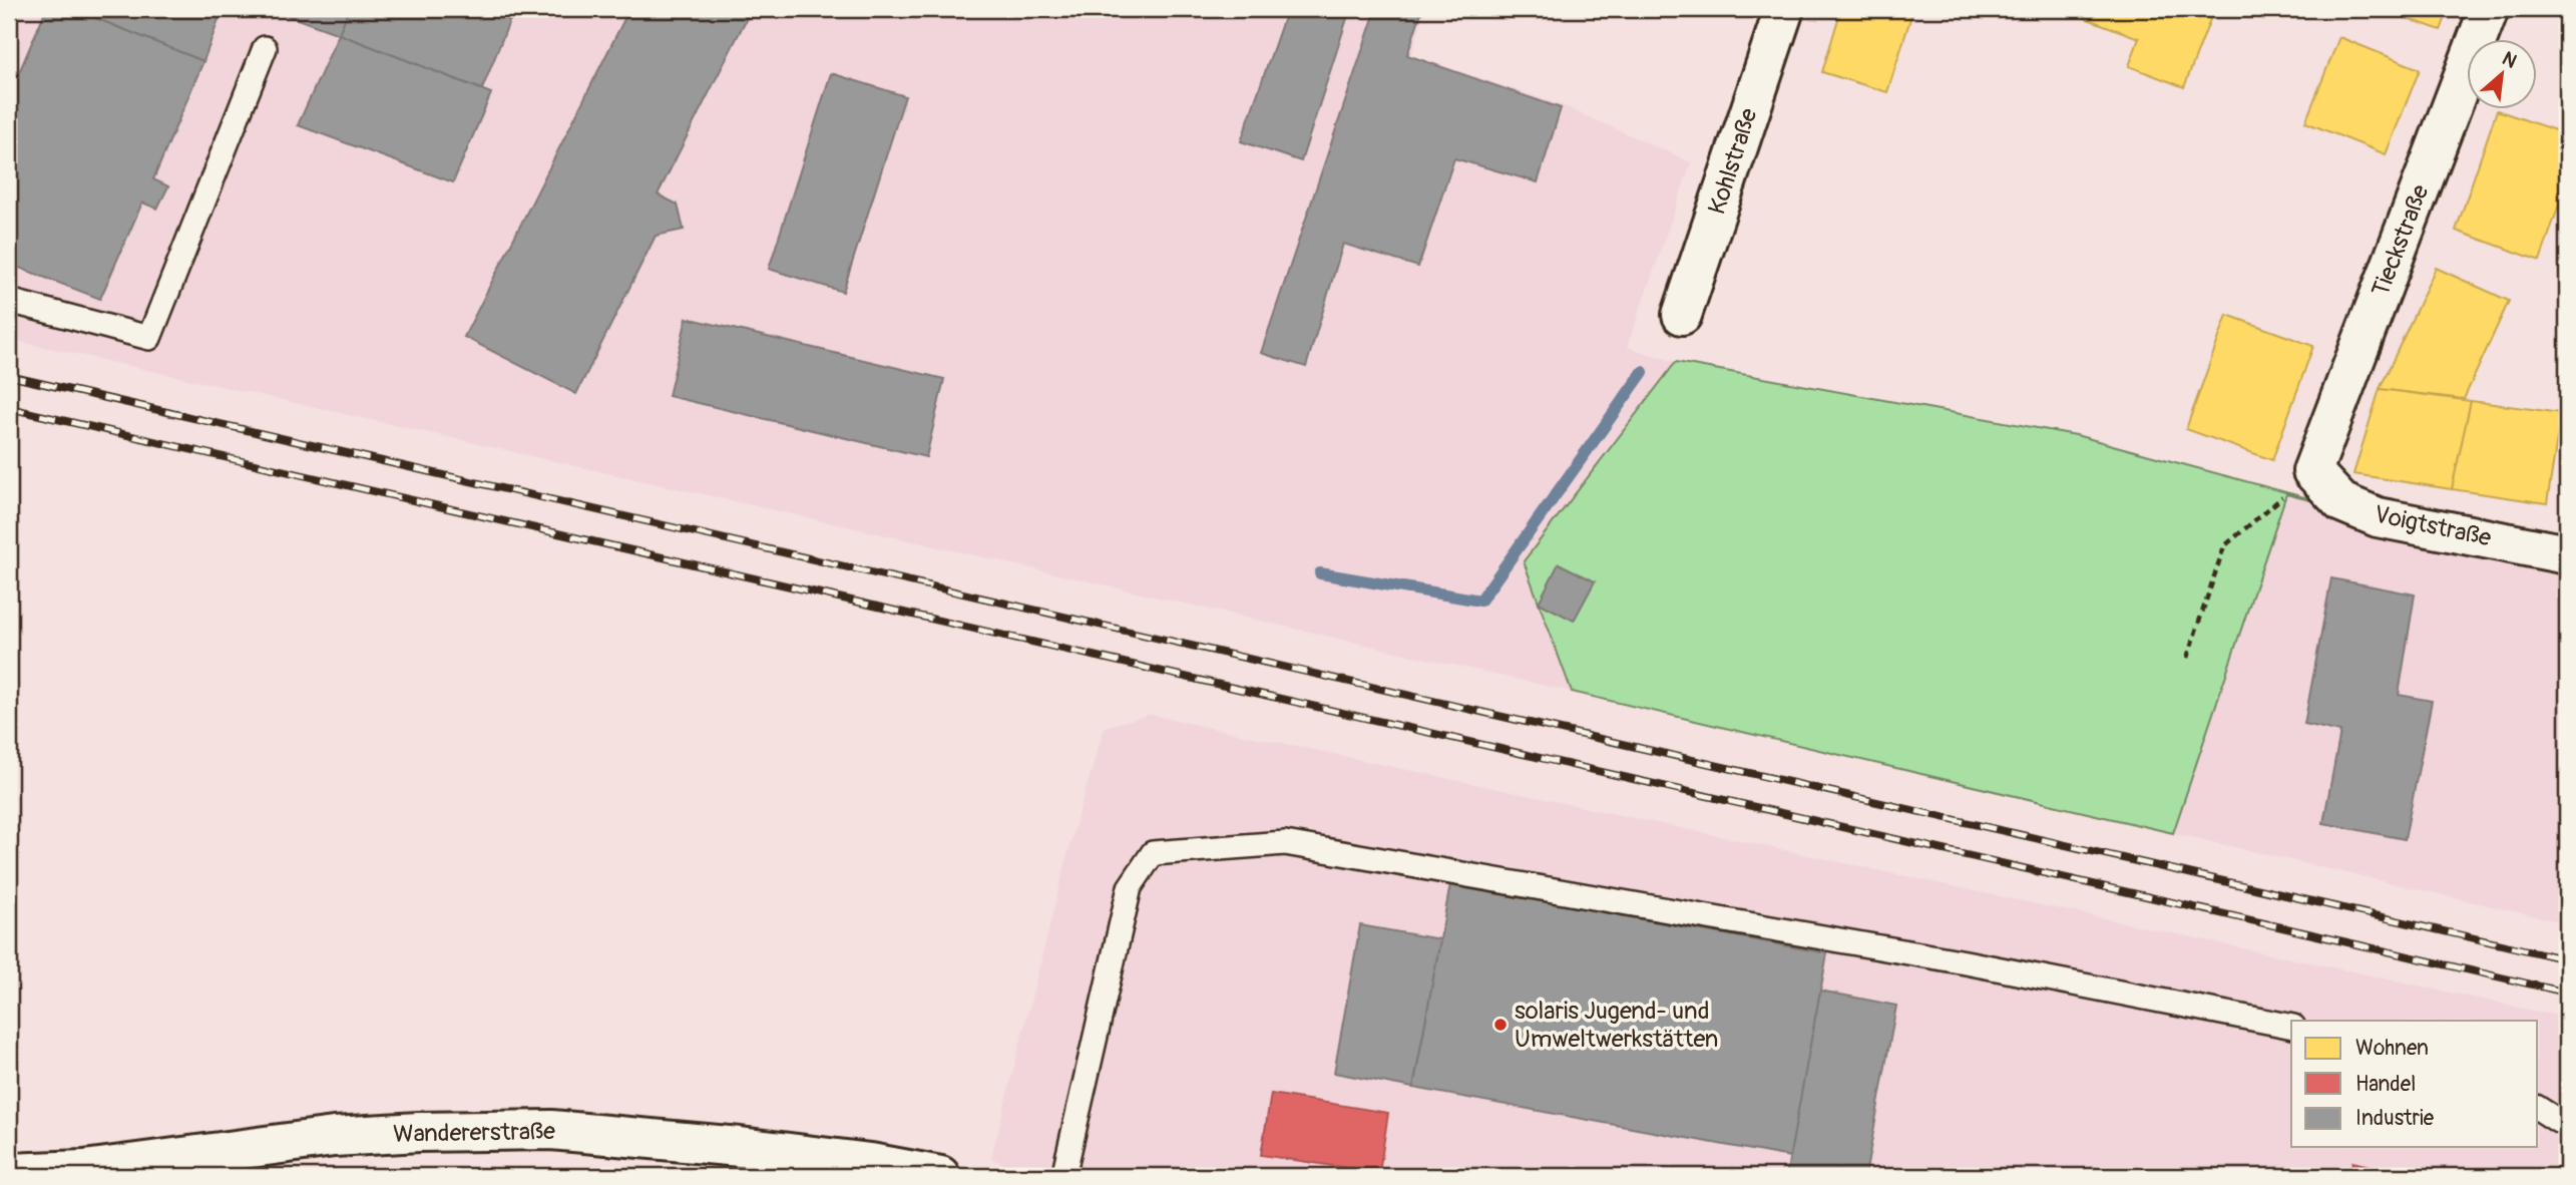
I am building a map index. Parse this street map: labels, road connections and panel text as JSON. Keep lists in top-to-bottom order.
{
  "streets": {
    "street": [
      "Kohlstraße",
      "Tieckstraße",
      "Voigtstraße",
      "Wandererstraße"
    ]
  },
  "crossings": [
    ["Tieckstraße", "Voigtstraße"]
  ],
  "places": ["solaris Jugend- und Umweltwerkstätten"],
  "legend": ["Wohnen", "Handel", "Industrie"],
  "north": "top right"
}
